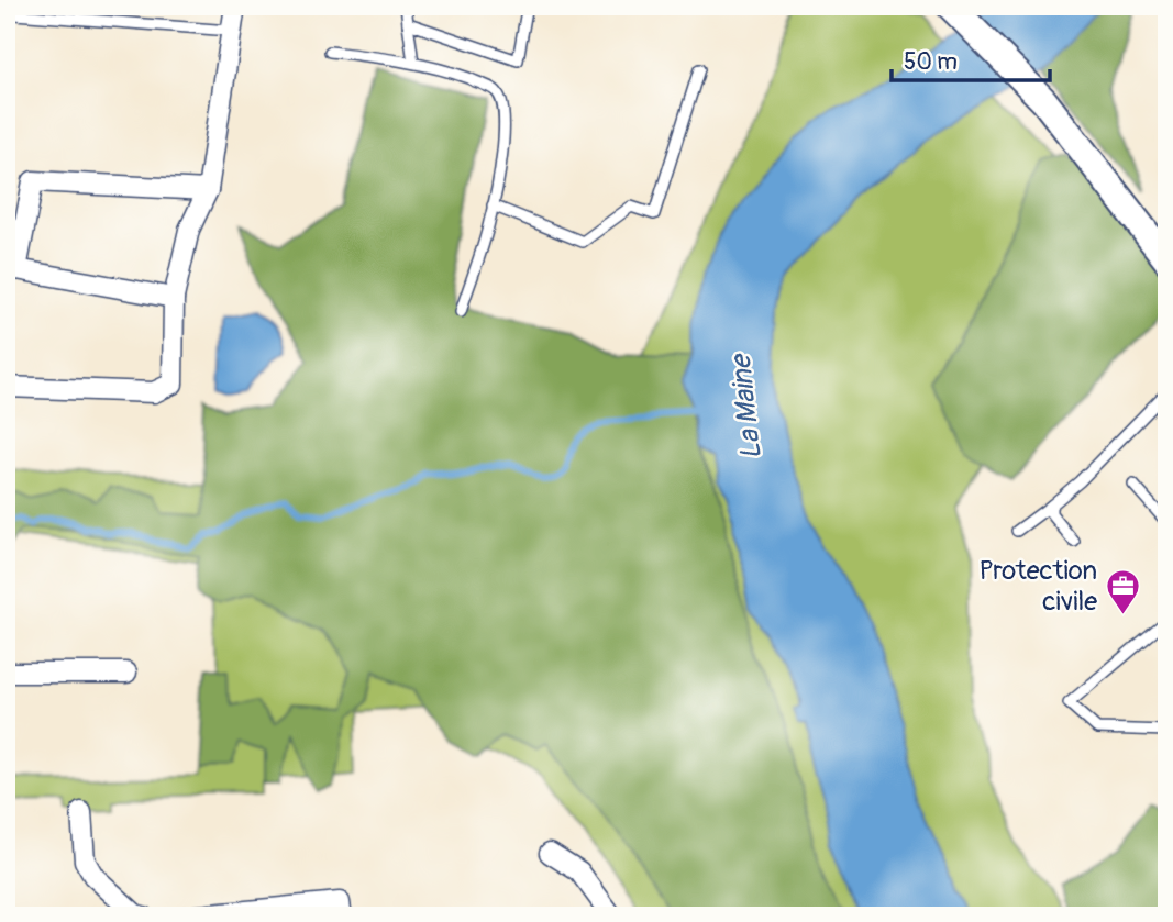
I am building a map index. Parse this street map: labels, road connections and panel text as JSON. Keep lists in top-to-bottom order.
{
  "water": ["La Maine"],
  "places": {
    "office": ["Protection civile"]
  },
  "scale_bar": "50 m"
}
